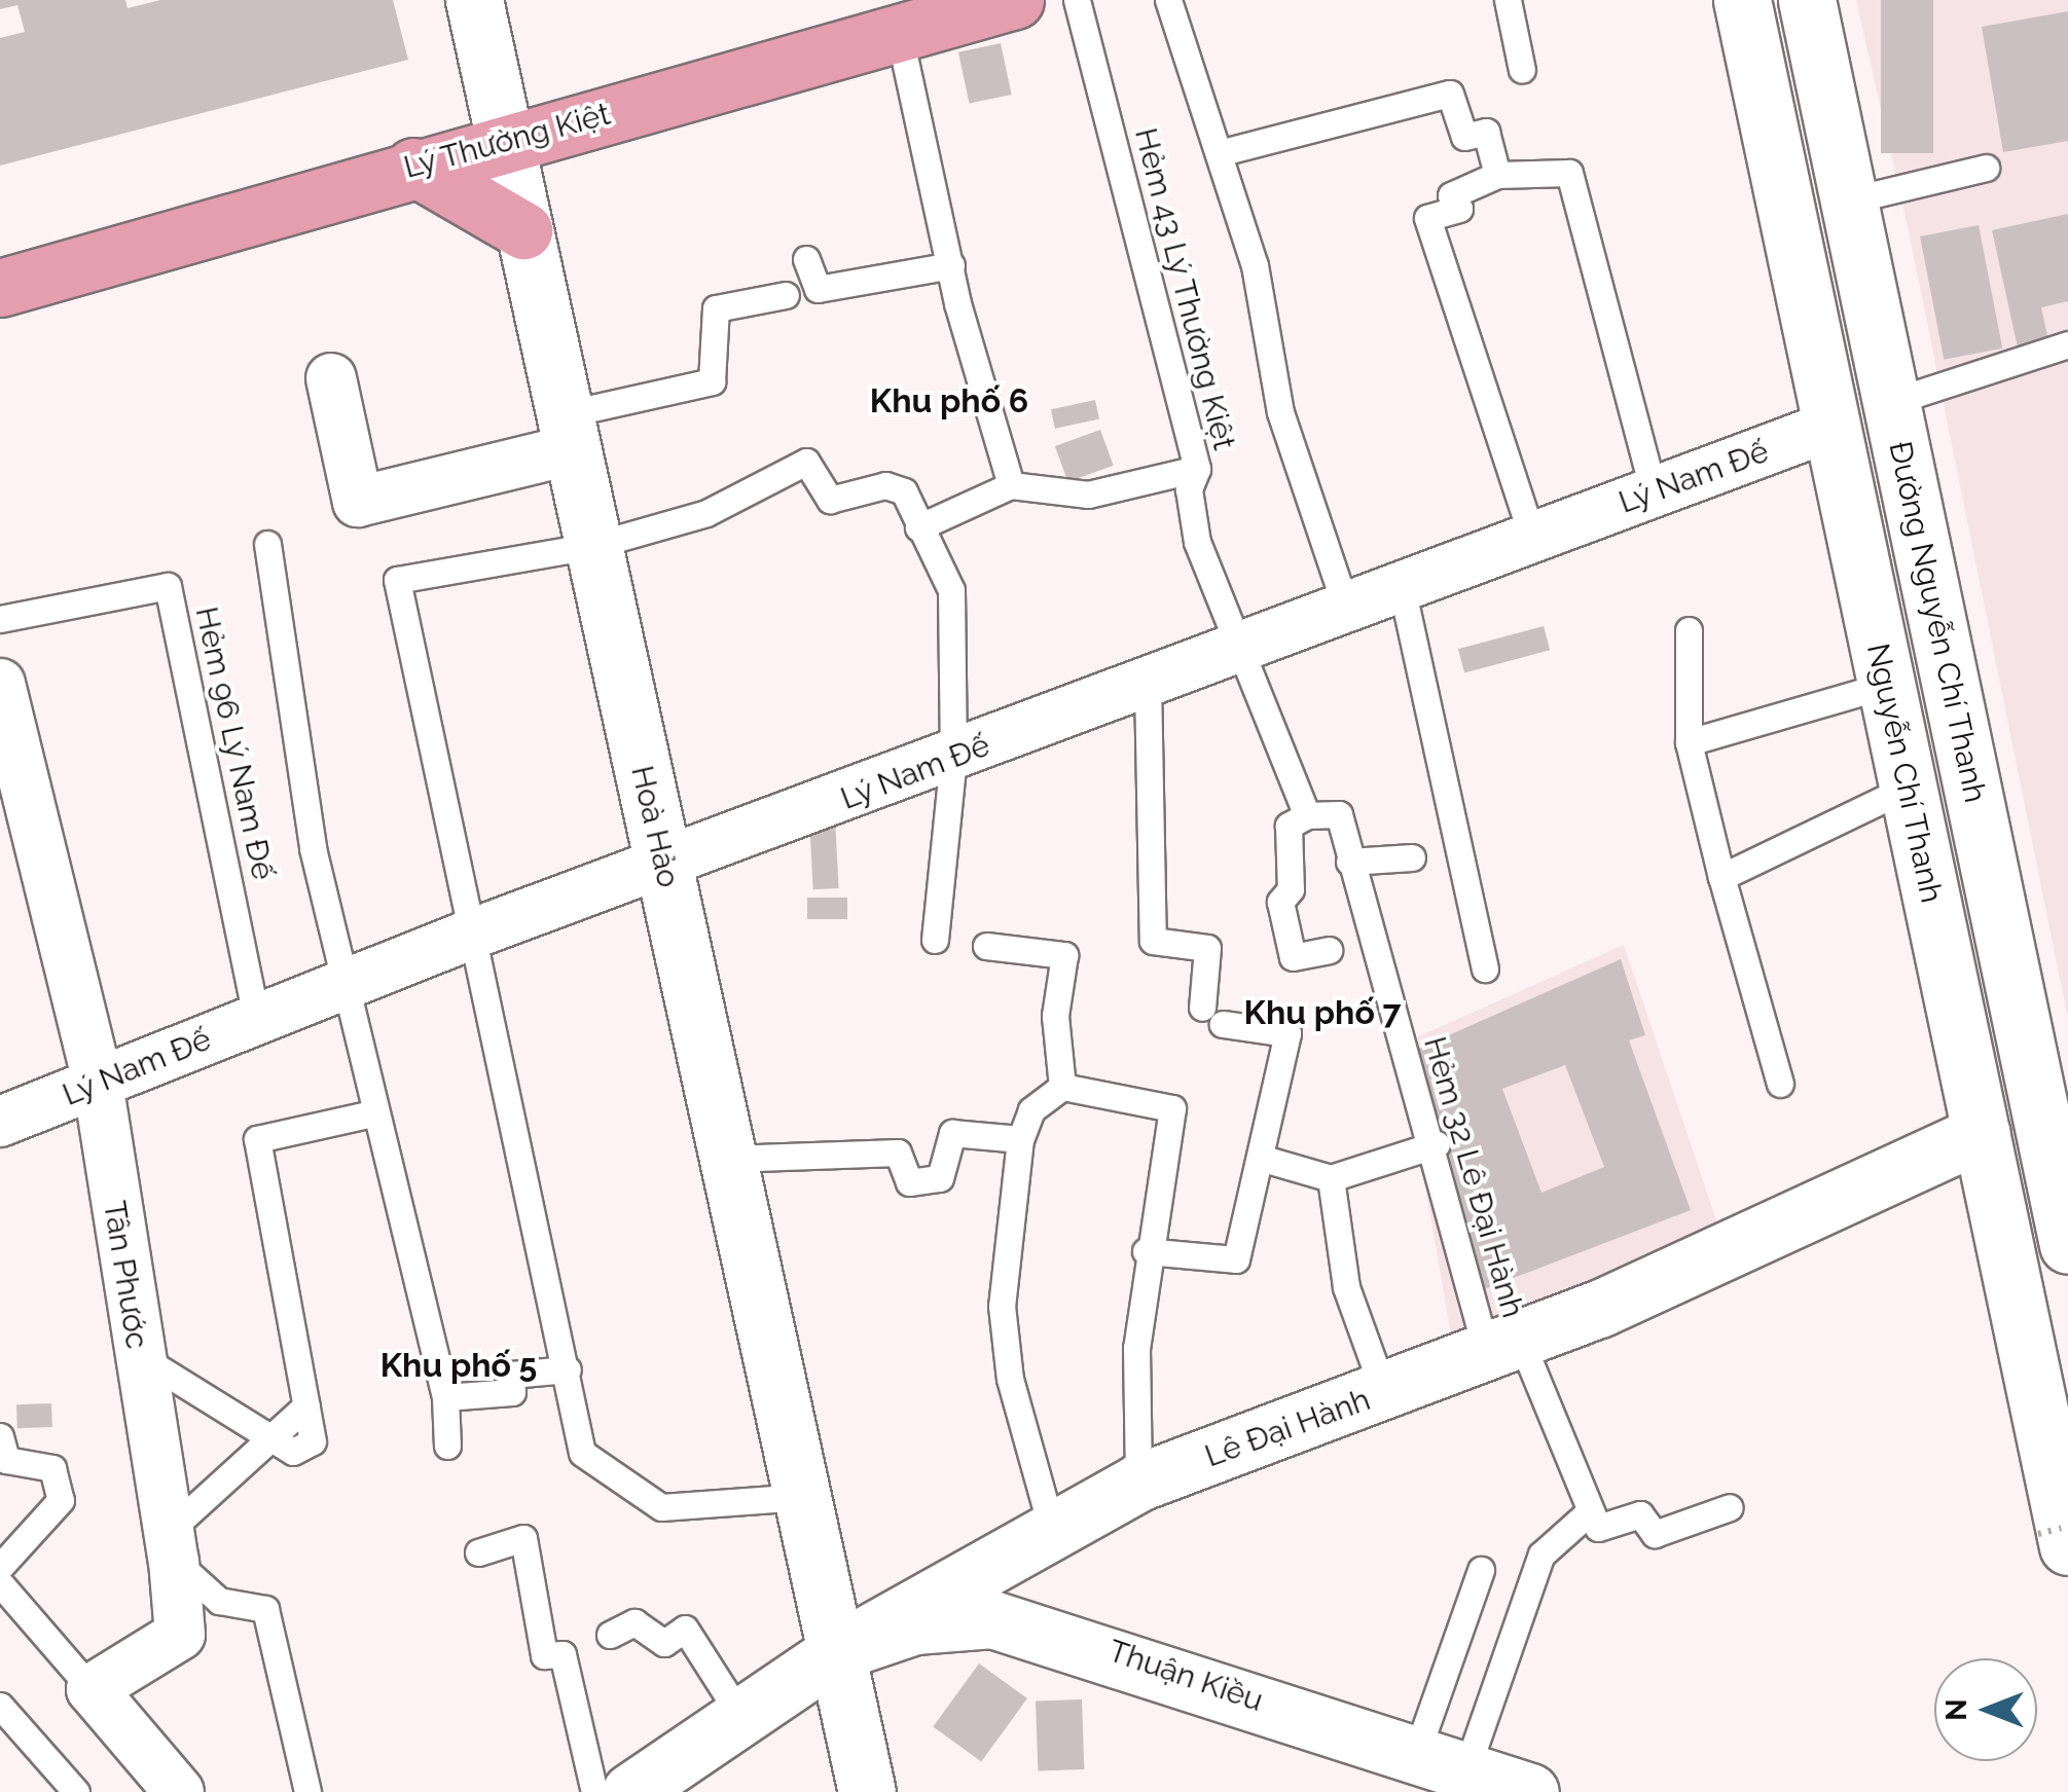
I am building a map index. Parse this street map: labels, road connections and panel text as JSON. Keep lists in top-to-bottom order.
{
  "streets": {
    "main road": [
      "Lý Thường Kiệt",
      "Đường Nguyễn Chí Thanh",
      "Nguyễn Chí Thanh",
      "Hoà Hảo",
      "Lê Đại Hành",
      "Thuận Kiều"
    ],
    "street": ["Lý Nam Đế", "Tân Phước"],
    "lane": ["Hẻm 43 Lý Thường Kiệt", "Hẻm 96 Lý Nam Đế", "Hẻm 32 Lê Đại Hành"]
  },
  "crossings": [
    ["Lý Thường Kiệt", "Hoà Hảo"],
    ["Hẻm 43 Lý Thường Kiệt", "Lý Nam Đế"],
    ["Hẻm 43 Lý Thường Kiệt", "Hẻm 32 Lê Đại Hành"],
    ["Lý Nam Đế", "Hẻm 96 Lý Nam Đế"],
    ["Lý Nam Đế", "Nguyễn Chí Thanh"],
    ["Lý Nam Đế", "Hoà Hảo"],
    ["Lý Nam Đế", "Tân Phước"],
    ["Đường Nguyễn Chí Thanh", "Lê Đại Hành"],
    ["Nguyễn Chí Thanh", "Lê Đại Hành"],
    ["Hoà Hảo", "Lê Đại Hành"],
    ["Hoà Hảo", "Thuận Kiều"],
    ["Hẻm 32 Lê Đại Hành", "Lê Đại Hành"],
    ["Lê Đại Hành", "Thuận Kiều"]
  ],
  "districts": ["Khu phố 6", "Khu phố 7", "Khu phố 5"],
  "north": "left"
}
